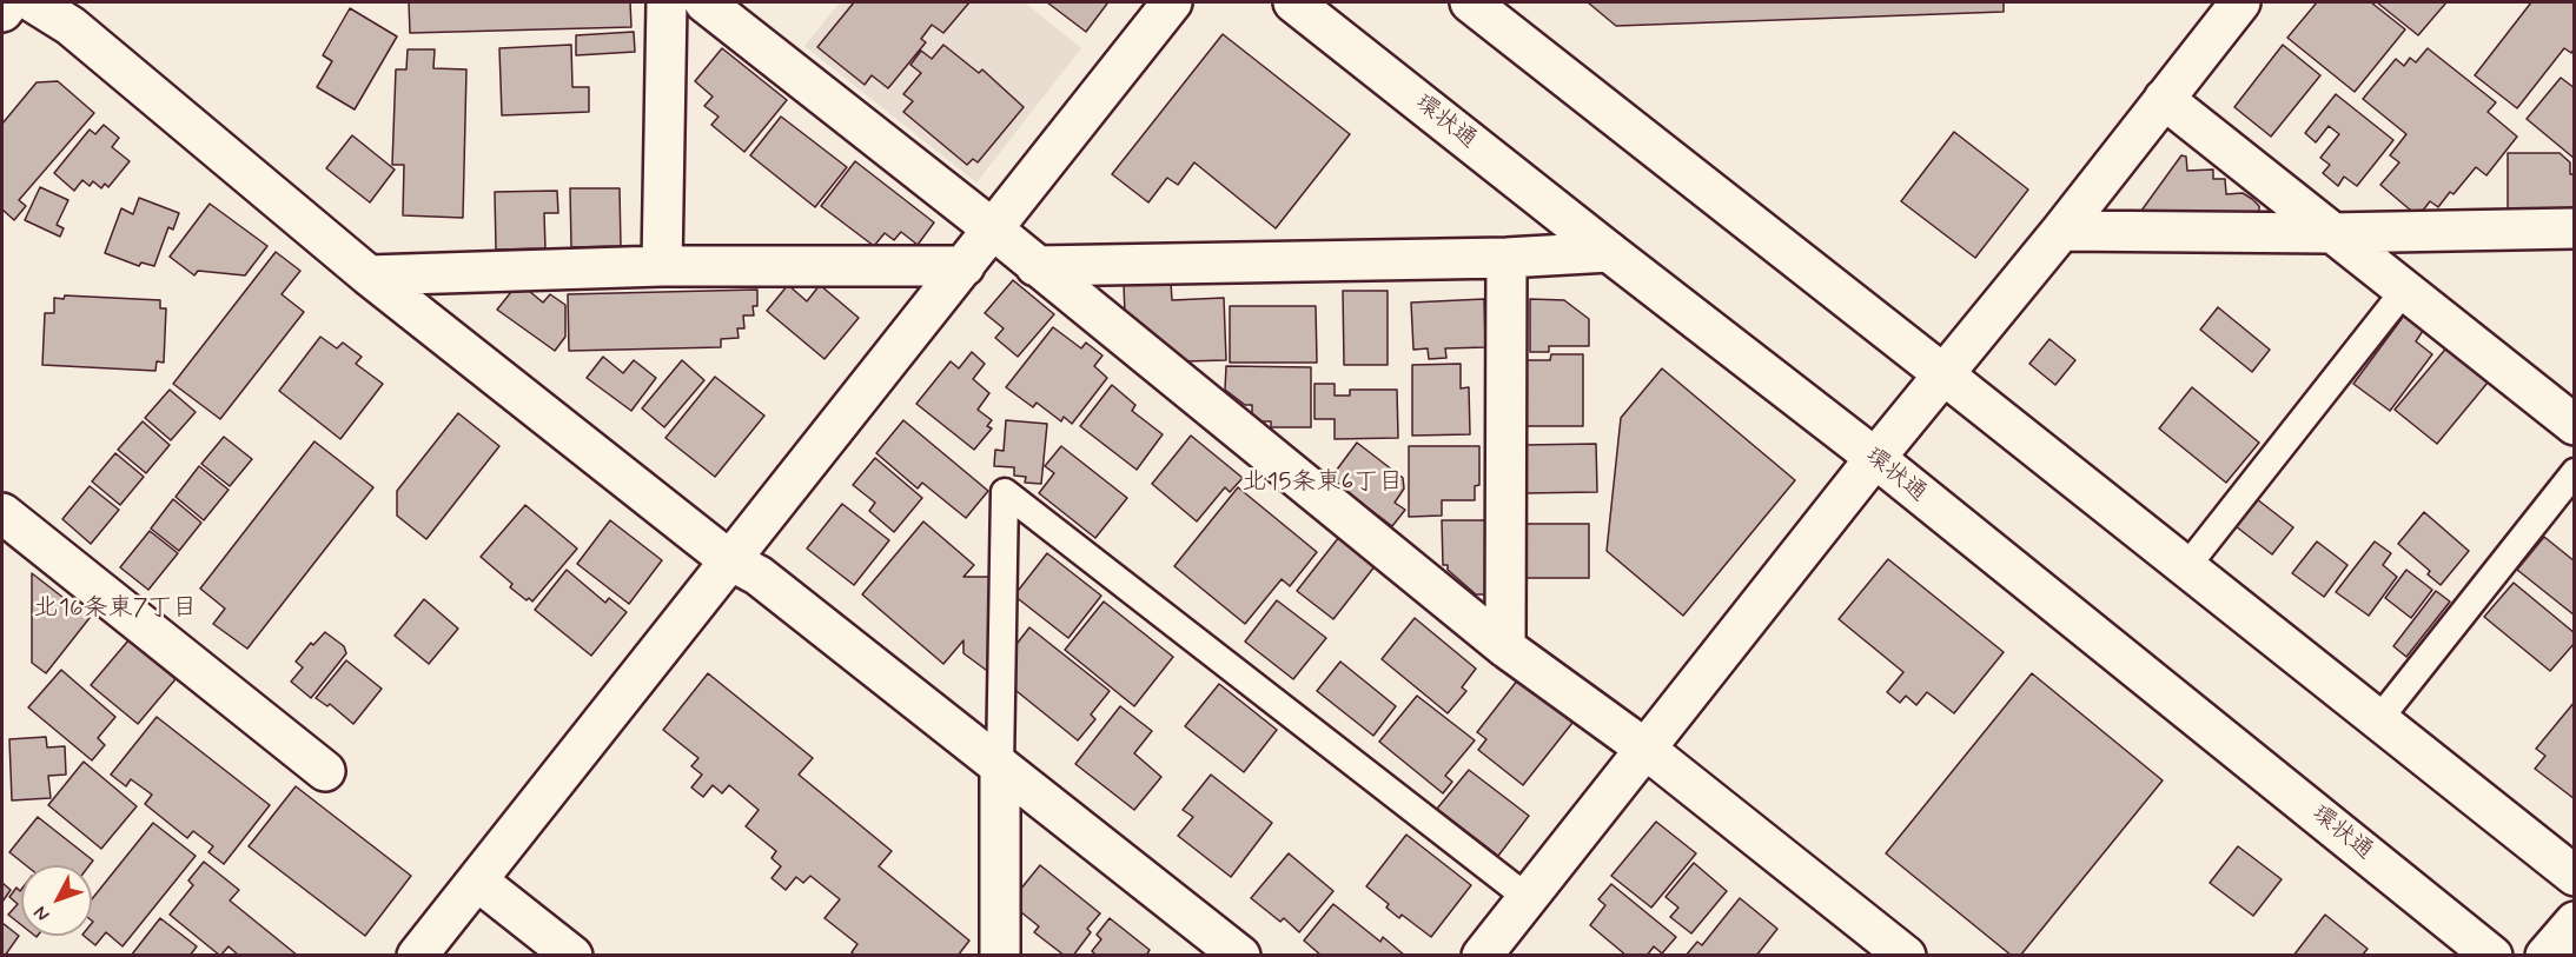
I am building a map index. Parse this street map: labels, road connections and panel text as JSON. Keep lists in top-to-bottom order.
{
  "streets": {
    "street": ["環状通"]
  },
  "districts": ["北15条東6丁目", "北16条東7丁目"],
  "north": "bottom left"
}
